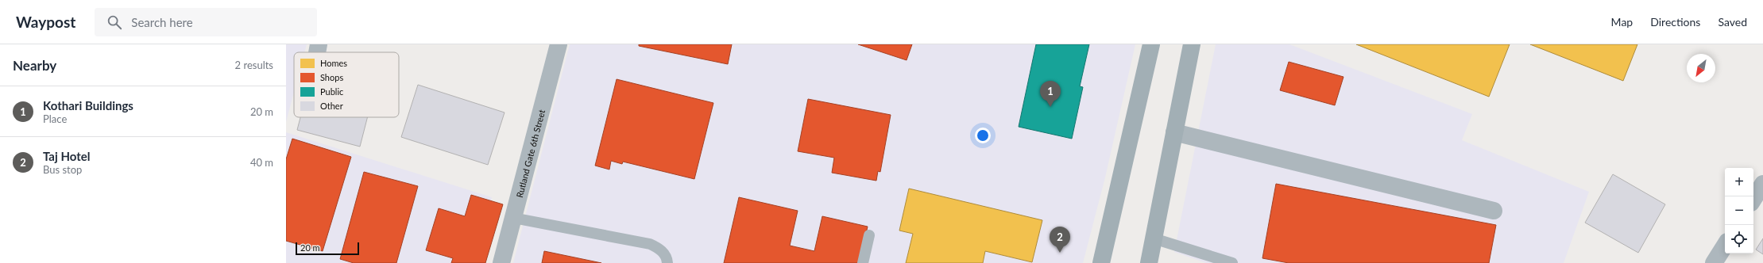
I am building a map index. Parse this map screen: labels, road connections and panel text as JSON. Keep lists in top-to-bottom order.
{
  "streets": {
    "street": ["Rutland Gate 6th Street"]
  },
  "legend": [
    "Homes",
    "Shops",
    "Public",
    "Other"
  ],
  "scale_bar": "20 m",
  "north": "bottom left",
  "page": {
    "header": "Waypost",
    "search": "Search here",
    "nav": ["Map", "Directions", "Saved"],
    "heading": ["Nearby", "2 results"],
    "pins": ["1", "2"],
    "list": [
      {
        "mark": "1",
        "name": "Kothari Buildings",
        "note": "Place",
        "value": "20 m"
      },
      {
        "mark": "2",
        "name": "Taj Hotel",
        "note": "Bus stop",
        "value": "40 m"
      }
    ],
    "map_buttons": ["+", "−"],
    "scale": "20 m"
  }
}
